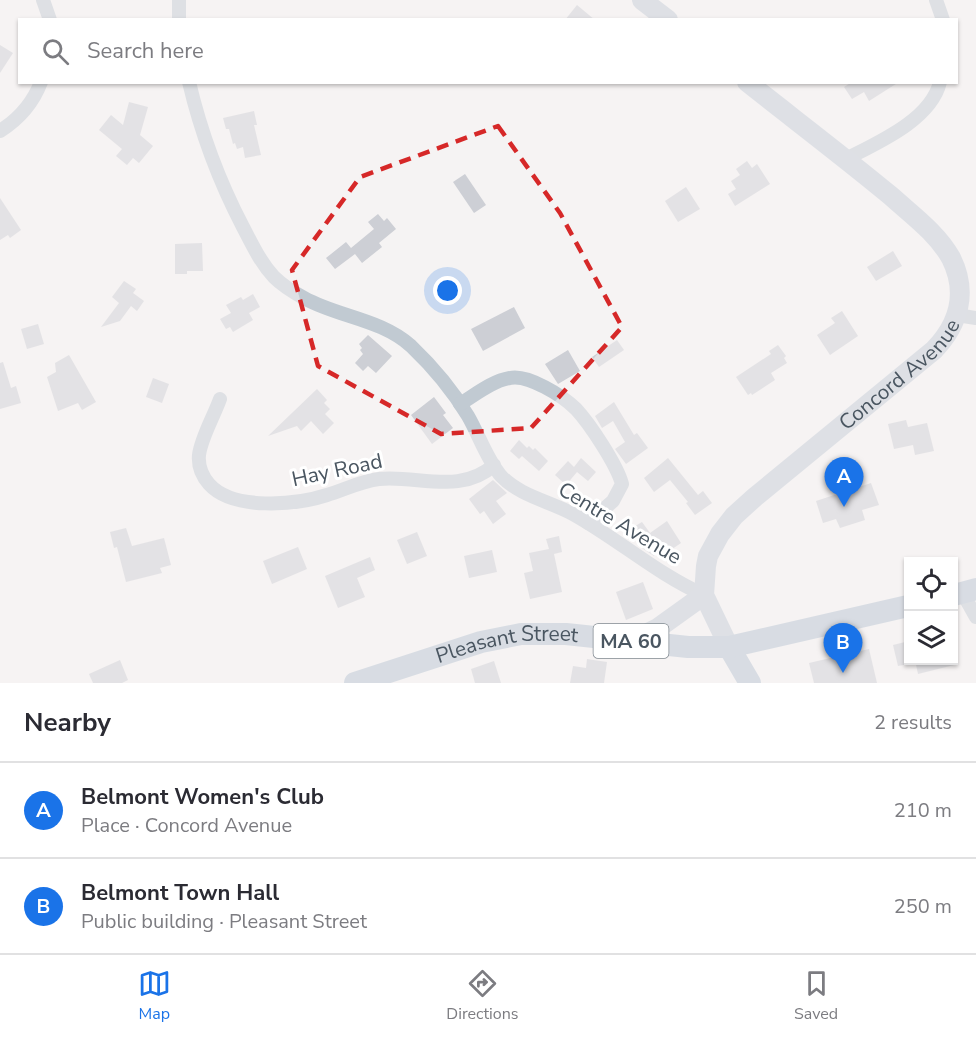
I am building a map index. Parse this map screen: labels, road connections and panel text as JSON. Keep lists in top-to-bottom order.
{
  "streets": {
    "main road": ["Concord Avenue", "MA 60", "Pleasant Street"],
    "street": ["Hay Road", "Centre Avenue"]
  },
  "crossings": [
    ["Concord Avenue", "Centre Avenue"],
    ["Concord Avenue", "Pleasant Street"],
    ["Hay Road", "Centre Avenue"]
  ],
  "page": {
    "search": "Search here",
    "pins": ["A", "B"],
    "heading": ["Nearby", "2 results"],
    "list": [
      {
        "mark": "A",
        "name": "Belmont Women's Club",
        "note": "Place · Concord Avenue",
        "value": "210 m"
      },
      {
        "mark": "B",
        "name": "Belmont Town Hall",
        "note": "Public building · Pleasant Street",
        "value": "250 m"
      }
    ],
    "nav": ["Map", "Directions", "Saved"]
  }
}
